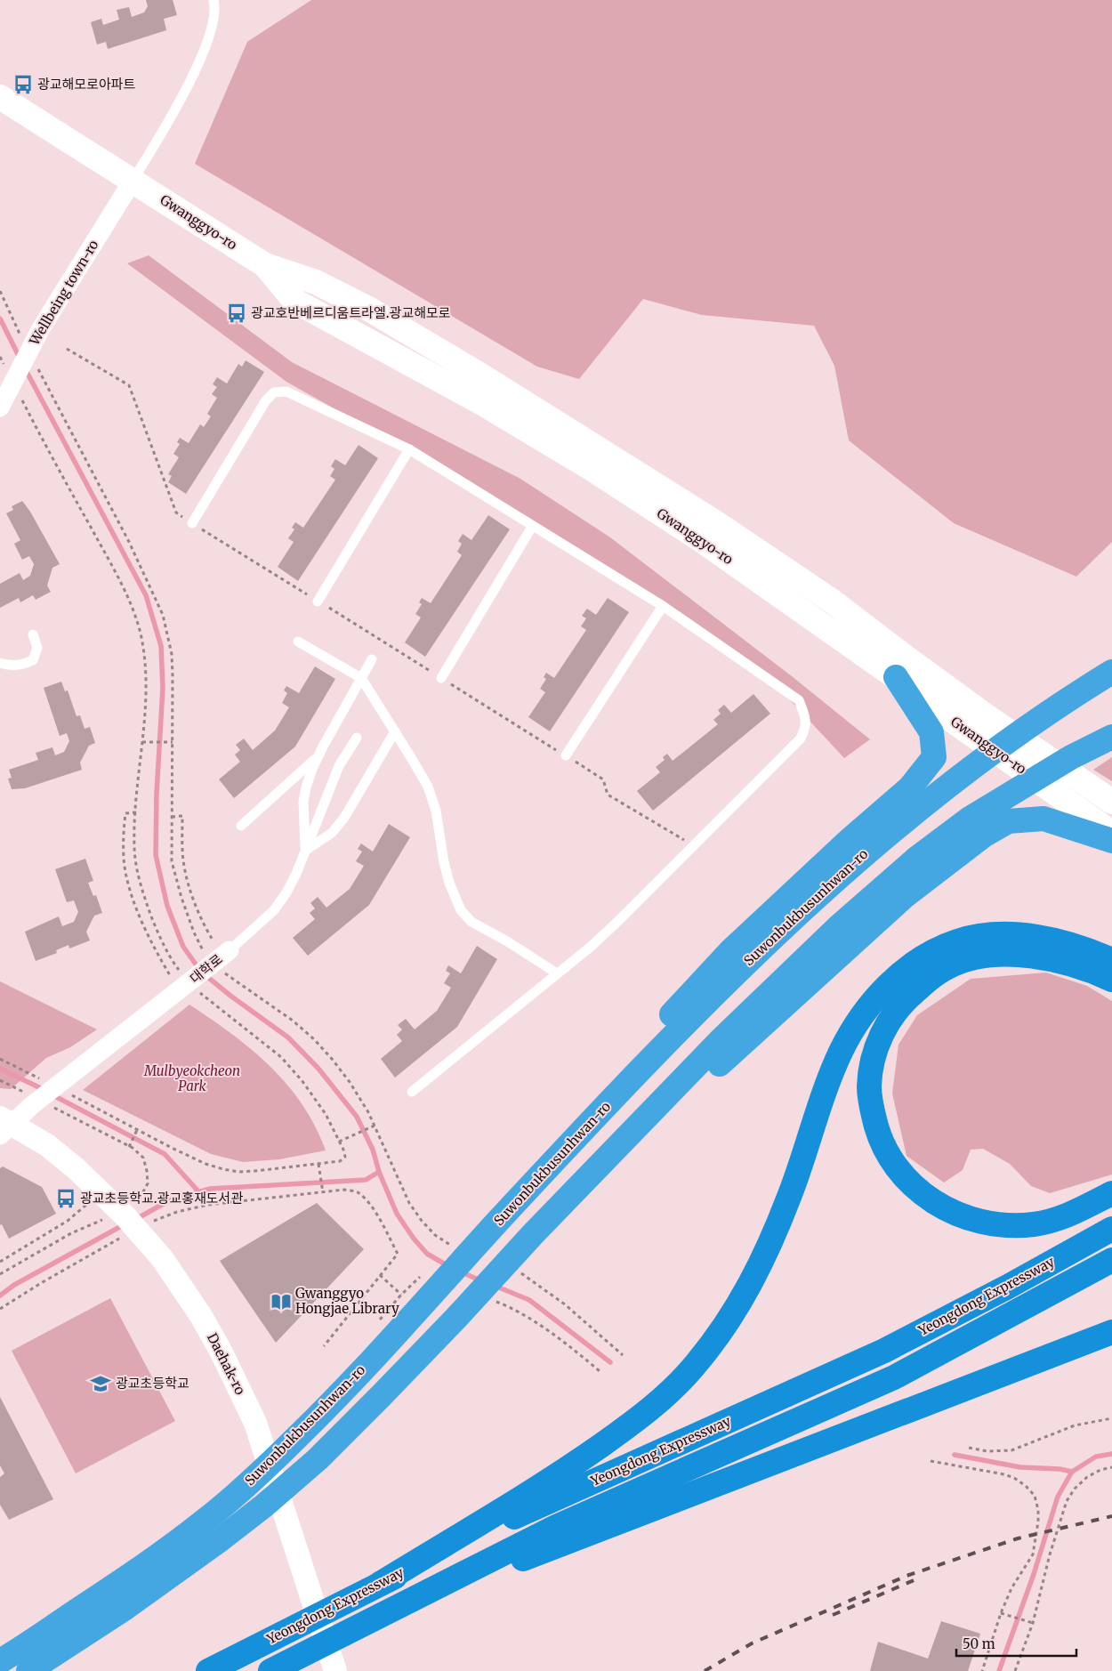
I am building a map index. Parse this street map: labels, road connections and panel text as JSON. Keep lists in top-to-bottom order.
{
  "streets": {
    "highway": ["Suwonbukbusunhwan-ro", "Yeongdong Expressway"],
    "main road": ["Gwanggyo-ro"],
    "street": ["Wellbeing town-ro", "대학로", "Daehak-ro"]
  },
  "crossings": [
    ["Gwanggyo-ro", "Wellbeing town-ro"]
  ],
  "parks": ["Mulbyeokcheon Park"],
  "places": {
    "bus stop": ["광교해모로아파트", "광교호반베르디움트라엘.광교해모로", "광교초등학교.광교홍재도서관"],
    "library": ["Gwanggyo Hongjae Library"],
    "school or university": ["광교초등학교"]
  },
  "scale_bar": "50 m"
}
